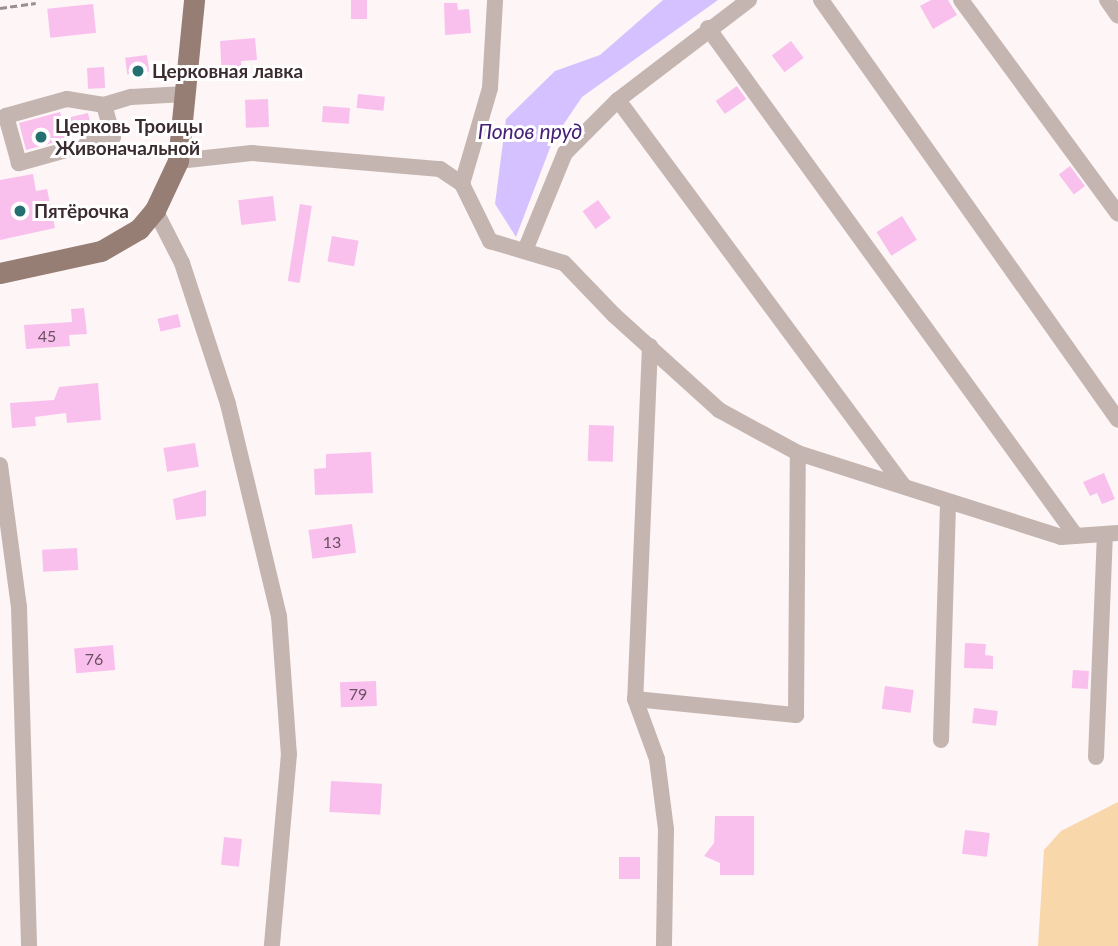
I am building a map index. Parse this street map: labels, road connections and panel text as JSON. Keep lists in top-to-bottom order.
{
  "water": ["Попов пруд"],
  "places": ["Церковная лавка", "Церковь Троицы Живоначальной", "Пятёрочка"],
  "house_numbers": [
    "45",
    "13",
    "76",
    "79"
  ]
}
